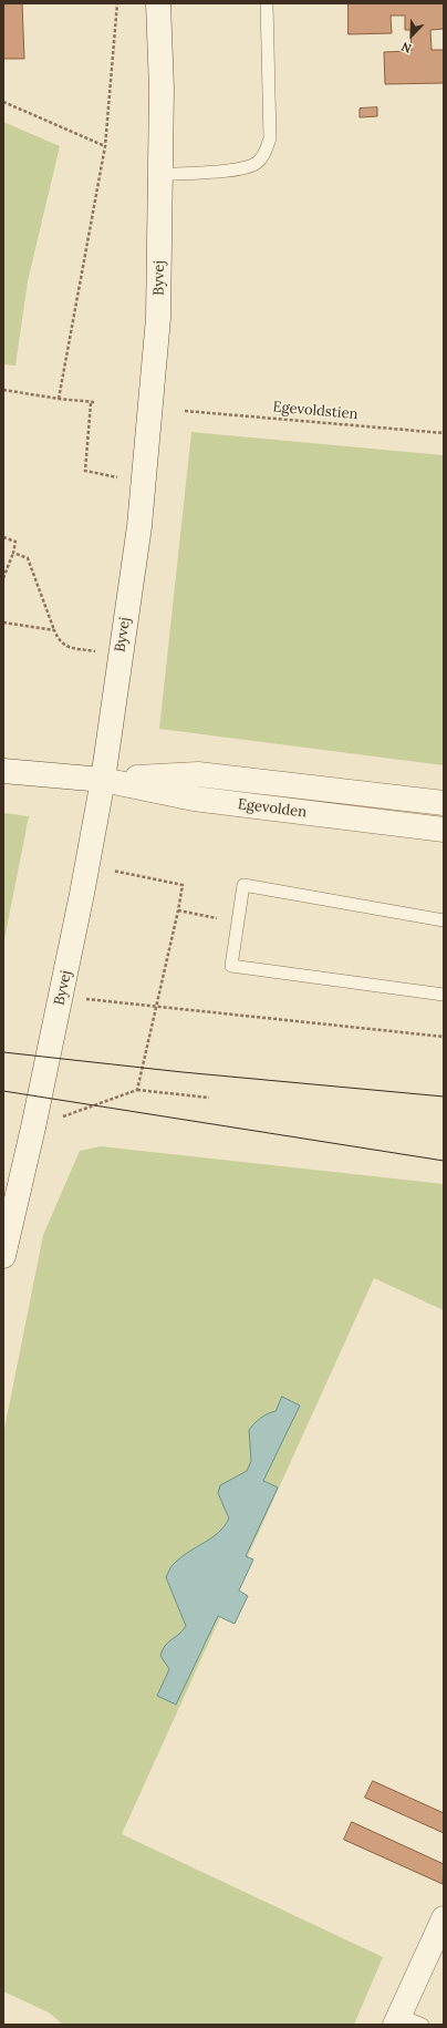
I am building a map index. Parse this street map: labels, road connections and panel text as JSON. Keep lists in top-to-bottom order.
{
  "streets": {
    "street": ["Byvej", "Egevolden"],
    "path": ["Egevoldstien"]
  },
  "crossings": [
    ["Byvej", "Egevolden"]
  ],
  "north": "bottom left"
}
